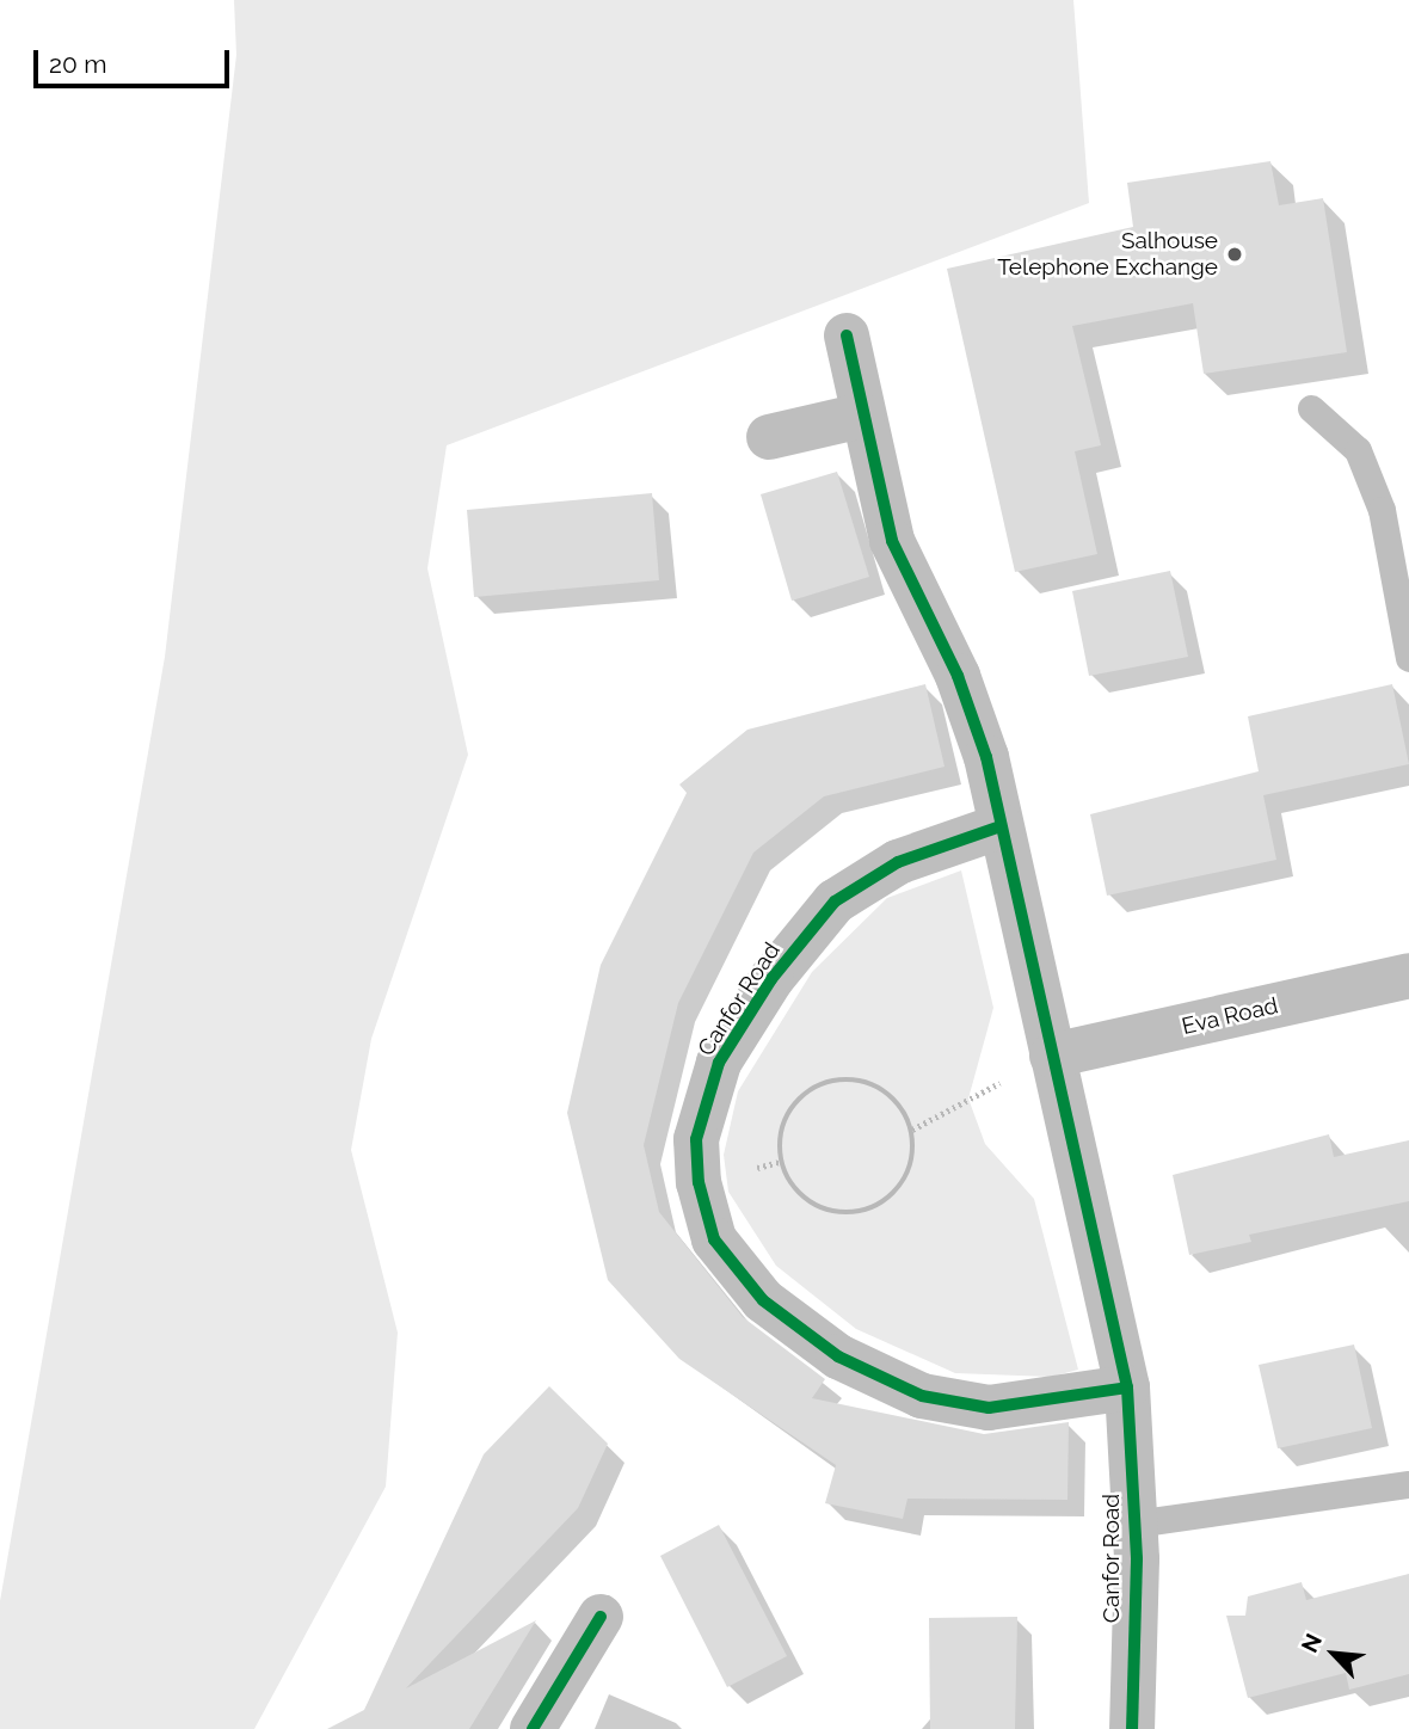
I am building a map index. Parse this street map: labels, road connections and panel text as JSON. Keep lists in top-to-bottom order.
{
  "streets": {
    "street": ["Canfor Road", "Eva Road"]
  },
  "crossings": [
    ["Canfor Road", "Eva Road"]
  ],
  "places": ["Salhouse Telephone Exchange"],
  "scale_bar": "20 m",
  "north": "top left"
}
